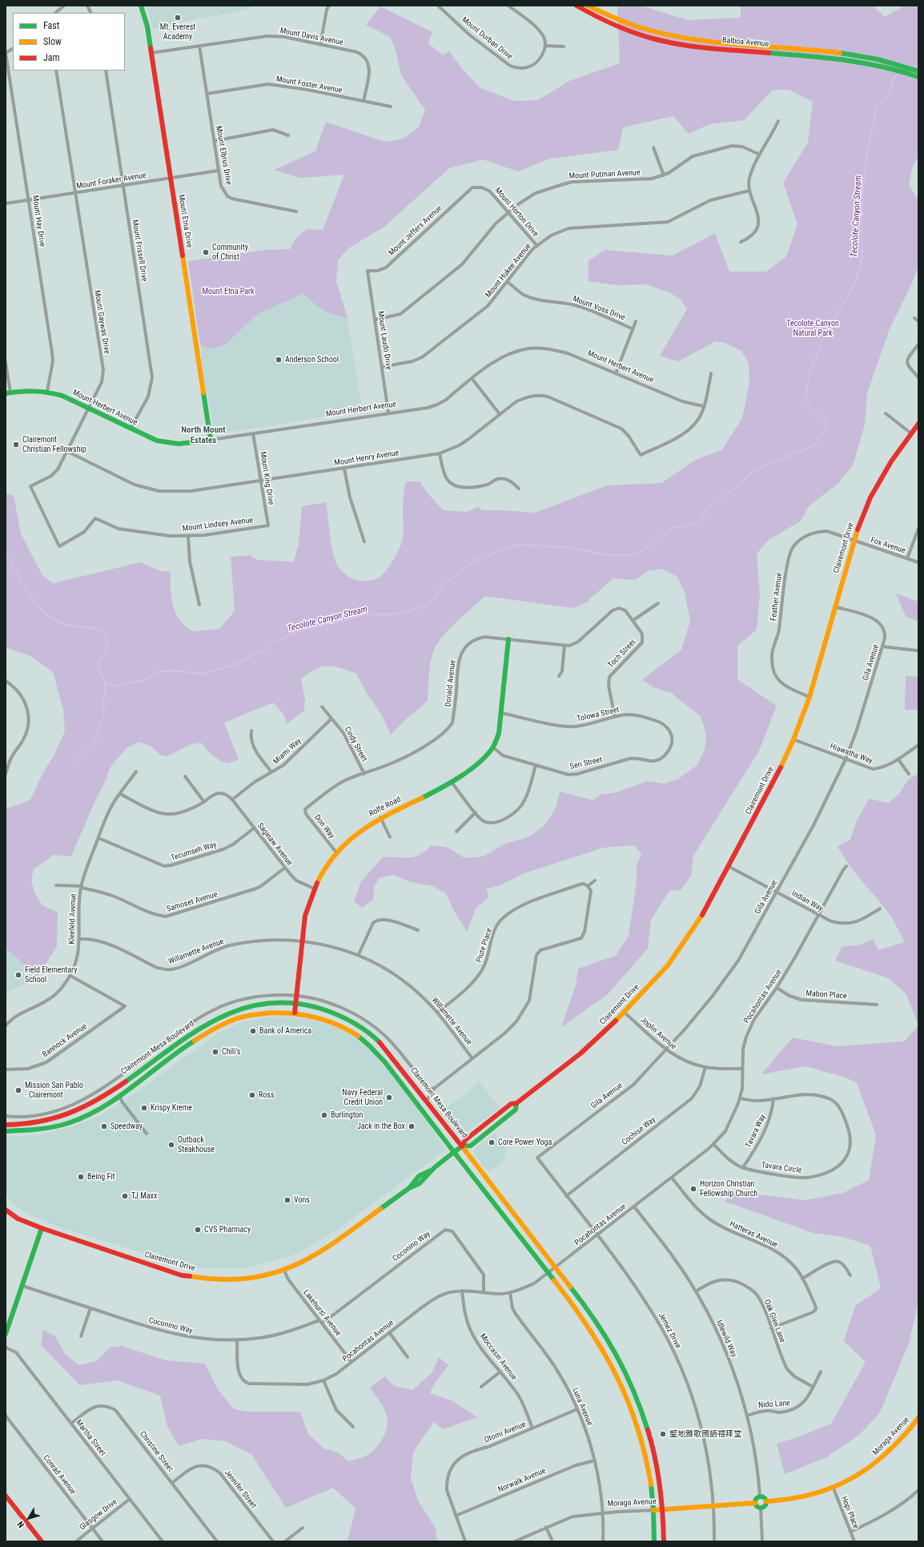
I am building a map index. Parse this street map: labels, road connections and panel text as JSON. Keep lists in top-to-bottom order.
{
  "streets": {
    "main road": [
      "Balboa Avenue",
      "Mount Etna Drive",
      "Mount Herbert Avenue",
      "Clairemont Drive",
      "Rolfe Road",
      "Clairemont Mesa Boulevard",
      "Moraga Avenue"
    ],
    "street": [
      "Mount Davis Avenue",
      "Mount Durban Drive",
      "Mount Foster Avenue",
      "Mount Elbrus Drive",
      "Mount Putman Avenue",
      "Mount Foraker Avenue",
      "Mount Horton Drive",
      "Mount Hay Drive",
      "Mount Jeffers Avenue",
      "Mount Frissell Drive",
      "Mount Hukee Avenue",
      "Mount Voss Drive",
      "Mount Gaywas Drive",
      "Mount Laudo Drive",
      "Mount Henry Avenue",
      "Mount King Drive",
      "Mount Lindsey Avenue",
      "Fox Avenue",
      "Feather Avenue",
      "Toch Street",
      "Gila Avenue",
      "Donald Avenue",
      "Tolowa Street",
      "Cindy Street",
      "Miami Way",
      "Hiawatha Way",
      "Seri Street",
      "Don Way",
      "Saginaw Avenue",
      "Tecumseh Way",
      "Indian Way",
      "Samoset Avenue",
      "Kleefeld Avenue",
      "Piute Place",
      "Willamette Avenue",
      "Mabon Place",
      "Pocahontas Avenue",
      "Joplin Avenue",
      "Bannock Avenue",
      "Cochise Way",
      "Tavara Way",
      "Tavara Circle",
      "Hatteras Avenue",
      "Coconino Way",
      "Lakehurst Avenue",
      "Oak Glen Lane",
      "Jemez Drive",
      "Idlewild Way",
      "Moccasin Avenue",
      "Nido Lane",
      "Luna Avenue",
      "Otomi Avenue",
      "Martha Street",
      "Christine Street",
      "Conrad Avenue",
      "Norwalk Avenue",
      "Jennifer Street",
      "Hopi Place",
      "Glasgow Drive"
    ]
  },
  "crossings": [
    ["Mount Davis Avenue", "Mount Foster Avenue"],
    ["Mount Davis Avenue", "Mount Elbrus Drive"],
    ["Mount Davis Avenue", "Mount Etna Drive"],
    ["Mount Foster Avenue", "Mount Elbrus Drive"],
    ["Mount Elbrus Drive", "Mount Foraker Avenue"],
    ["Mount Putman Avenue", "Mount Horton Drive"],
    ["Mount Putman Avenue", "Mount Laudo Drive"],
    ["Mount Foraker Avenue", "Mount Hay Drive"],
    ["Mount Foraker Avenue", "Mount Etna Drive"],
    ["Mount Foraker Avenue", "Mount Frissell Drive"],
    ["Mount Foraker Avenue", "Mount Gaywas Drive"],
    ["Mount Horton Drive", "Mount Jeffers Avenue"],
    ["Mount Horton Drive", "Mount Hukee Avenue"],
    ["Mount Hay Drive", "Mount Herbert Avenue"],
    ["Mount Etna Drive", "Mount Herbert Avenue"],
    ["Mount Jeffers Avenue", "Mount Laudo Drive"],
    ["Mount Frissell Drive", "Mount Herbert Avenue"],
    ["Mount Hukee Avenue", "Mount Voss Drive"],
    ["Mount Hukee Avenue", "Mount Laudo Drive"],
    ["Mount Gaywas Drive", "Mount Herbert Avenue"],
    ["Mount Gaywas Drive", "Mount Henry Avenue"],
    ["Mount Gaywas Drive", "Mount Lindsey Avenue"],
    ["Mount Laudo Drive", "Mount Herbert Avenue"],
    ["Mount Herbert Avenue", "Mount Henry Avenue"],
    ["Mount Herbert Avenue", "Mount King Drive"],
    ["Mount Henry Avenue", "Mount King Drive"],
    ["Mount King Drive", "Mount Lindsey Avenue"],
    ["Fox Avenue", "Clairemont Drive"],
    ["Fox Avenue", "Feather Avenue"],
    ["Clairemont Drive", "Feather Avenue"],
    ["Clairemont Drive", "Gila Avenue"],
    ["Clairemont Drive", "Hiawatha Way"],
    ["Clairemont Drive", "Indian Way"],
    ["Clairemont Drive", "Joplin Avenue"],
    ["Clairemont Drive", "Clairemont Mesa Boulevard"],
    ["Clairemont Drive", "Lakehurst Avenue"],
    ["Toch Street", "Donald Avenue"],
    ["Toch Street", "Tolowa Street"],
    ["Gila Avenue", "Hiawatha Way"],
    ["Gila Avenue", "Indian Way"],
    ["Gila Avenue", "Joplin Avenue"],
    ["Gila Avenue", "Jemez Drive"],
    ["Donald Avenue", "Cindy Street"],
    ["Donald Avenue", "Rolfe Road"],
    ["Donald Avenue", "Don Way"],
    ["Tolowa Street", "Seri Street"],
    ["Tolowa Street", "Rolfe Road"],
    ["Cindy Street", "Miami Way"],
    ["Miami Way", "Saginaw Avenue"],
    ["Seri Street", "Rolfe Road"],
    ["Rolfe Road", "Don Way"],
    ["Rolfe Road", "Saginaw Avenue"],
    ["Rolfe Road", "Willamette Avenue"],
    ["Rolfe Road", "Clairemont Mesa Boulevard"],
    ["Saginaw Avenue", "Tecumseh Way"],
    ["Saginaw Avenue", "Samoset Avenue"],
    ["Tecumseh Way", "Kleefeld Avenue"],
    ["Indian Way", "Pocahontas Avenue"],
    ["Samoset Avenue", "Kleefeld Avenue"],
    ["Kleefeld Avenue", "Willamette Avenue"],
    ["Kleefeld Avenue", "Bannock Avenue"],
    ["Piute Place", "Willamette Avenue"],
    ["Mabon Place", "Pocahontas Avenue"],
    ["Pocahontas Avenue", "Joplin Avenue"],
    ["Pocahontas Avenue", "Clairemont Mesa Boulevard"],
    ["Pocahontas Avenue", "Tavara Circle"],
    ["Pocahontas Avenue", "Hatteras Avenue"],
    ["Pocahontas Avenue", "Coconino Way"],
    ["Pocahontas Avenue", "Lakehurst Avenue"],
    ["Pocahontas Avenue", "Jemez Drive"],
    ["Pocahontas Avenue", "Idlewild Way"],
    ["Pocahontas Avenue", "Moccasin Avenue"],
    ["Pocahontas Avenue", "Luna Avenue"],
    ["Joplin Avenue", "Cochise Way"],
    ["Clairemont Mesa Boulevard", "Moraga Avenue"],
    ["Cochise Way", "Jemez Drive"],
    ["Tavara Way", "Tavara Circle"],
    ["Hatteras Avenue", "Oak Glen Lane"],
    ["Coconino Way", "Lakehurst Avenue"],
    ["Oak Glen Lane", "Idlewild Way"],
    ["Oak Glen Lane", "Nido Lane"],
    ["Jemez Drive", "Moraga Avenue"],
    ["Idlewild Way", "Nido Lane"],
    ["Idlewild Way", "Moraga Avenue"],
    ["Moccasin Avenue", "Otomi Avenue"],
    ["Luna Avenue", "Otomi Avenue"],
    ["Luna Avenue", "Moraga Avenue"],
    ["Luna Avenue", "Norwalk Avenue"],
    ["Otomi Avenue", "Norwalk Avenue"],
    ["Moraga Avenue", "Hopi Place"],
    ["Martha Street", "Christine Street"],
    ["Martha Street", "Glasgow Drive"],
    ["Christine Street", "Jennifer Street"],
    ["Conrad Avenue", "Glasgow Drive"]
  ],
  "districts": ["North Mount Estates"],
  "water": ["Tecolote Canyon Stream"],
  "parks": ["Mount Etna Park", "Tecolote Canyon Natural Park"],
  "places": [
    "Mt. Everest Academy",
    "Community of Christ",
    "Anderson School",
    "Clairemont Christian Fellowship",
    "Field Elementary School",
    "Bank of America",
    "Chili's",
    "Mission San Pablo - Clairemont",
    "Ross",
    "Navy Federal Credit Union",
    "Krispy Kreme",
    "Burlington",
    "Speedway",
    "Jack in the Box",
    "Core Power Yoga",
    "Outback Steakhouse",
    "Being Fit",
    "Horizon Christian Fellowship Church",
    "TJ Maxx",
    "Vons",
    "CVS Pharmacy",
    "聖地雅歌國語禮拜堂"
  ],
  "legend": ["Fast", "Slow", "Jam"],
  "north": "bottom left"
}
